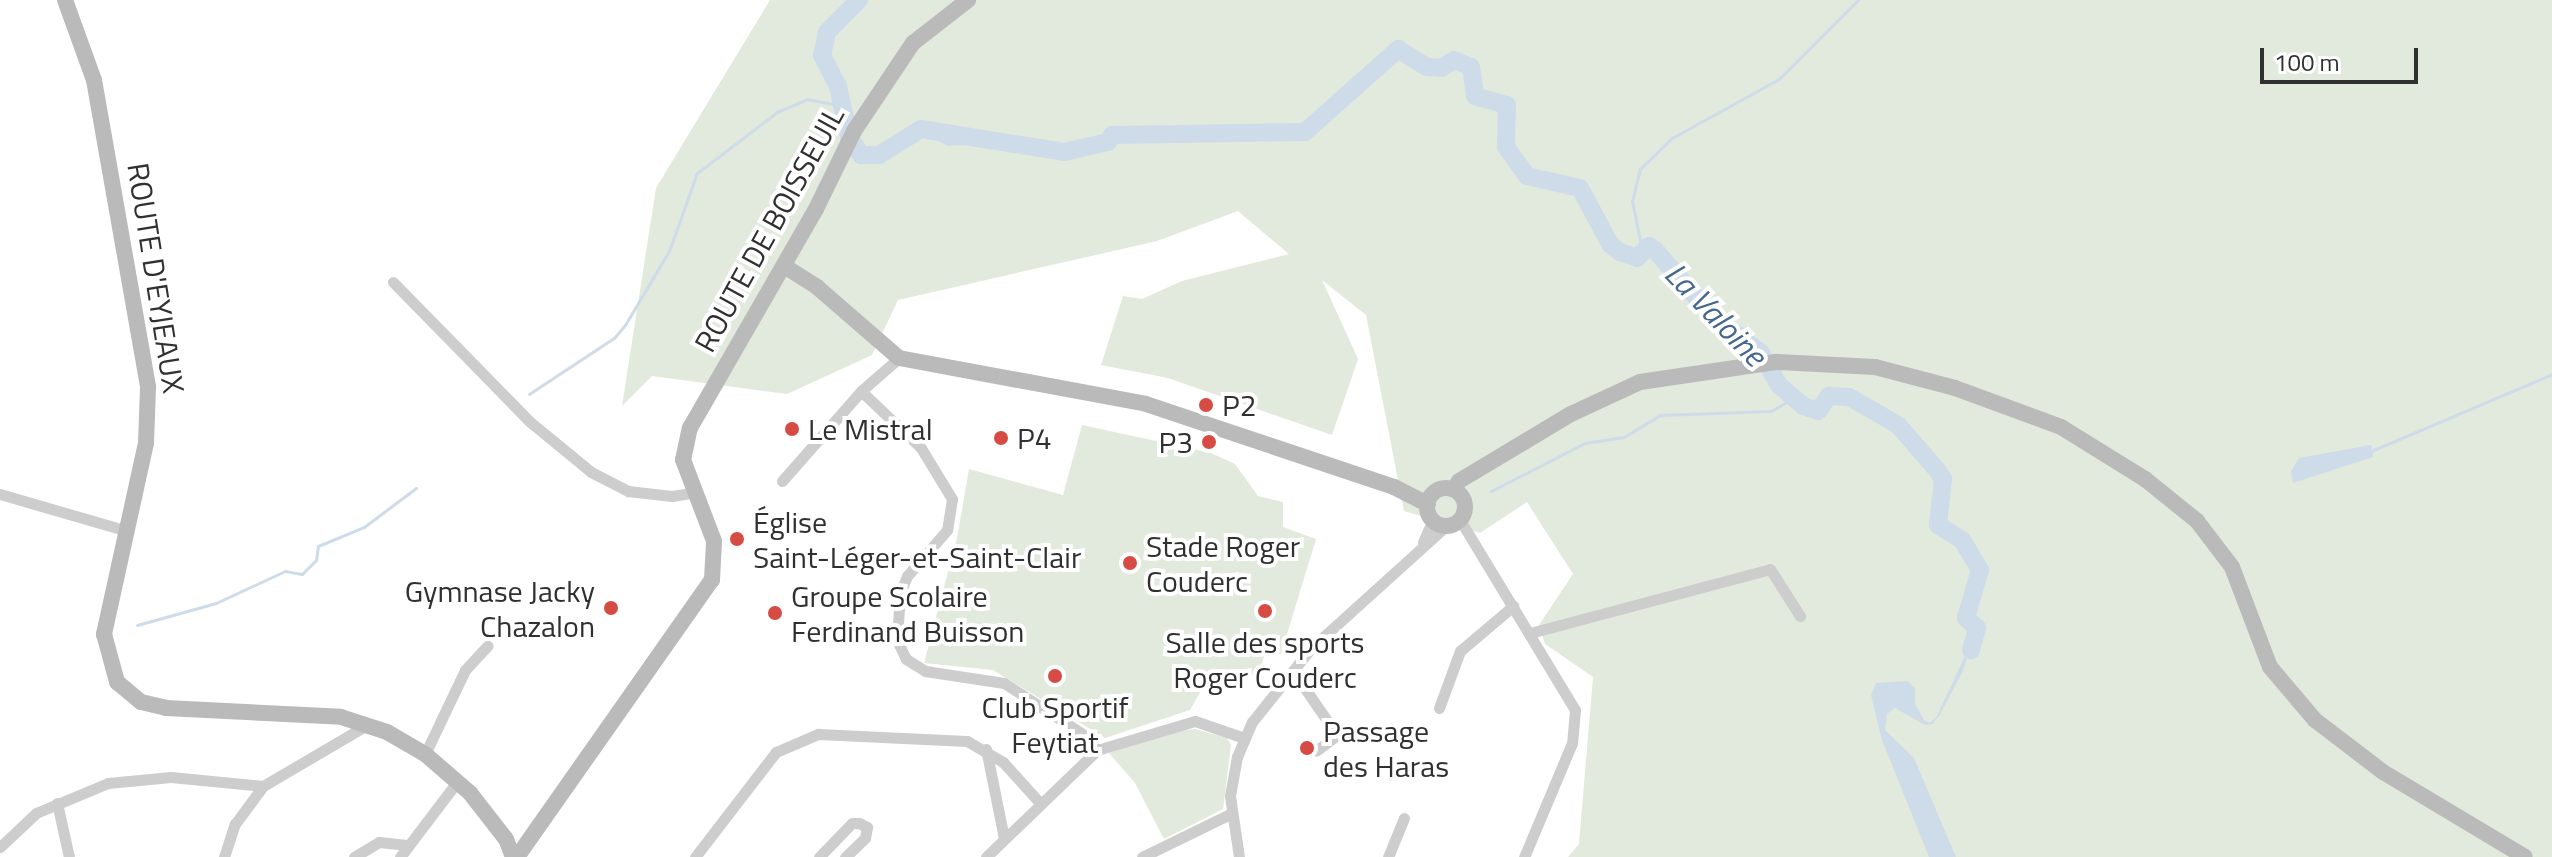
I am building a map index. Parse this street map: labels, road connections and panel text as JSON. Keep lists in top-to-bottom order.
{
  "streets": {
    "main road": ["ROUTE DE BOISSEUIL", "ROUTE D'EYJEAUX"]
  },
  "crossings": [
    ["ROUTE DE BOISSEUIL", "ROUTE D'EYJEAUX"]
  ],
  "water": ["La Valoine"],
  "places": [
    "P2",
    "Le Mistral",
    "P4",
    "P3",
    "Église Saint-Léger-et-Saint-Clair",
    "Stade Roger Couderc",
    "Gymnase Jacky Chazalon",
    "Salle des sports Roger Couderc",
    "Groupe Scolaire Ferdinand Buisson",
    "Club Sportif Feytiat",
    "Passage des Haras"
  ],
  "scale_bar": "100 m"
}
